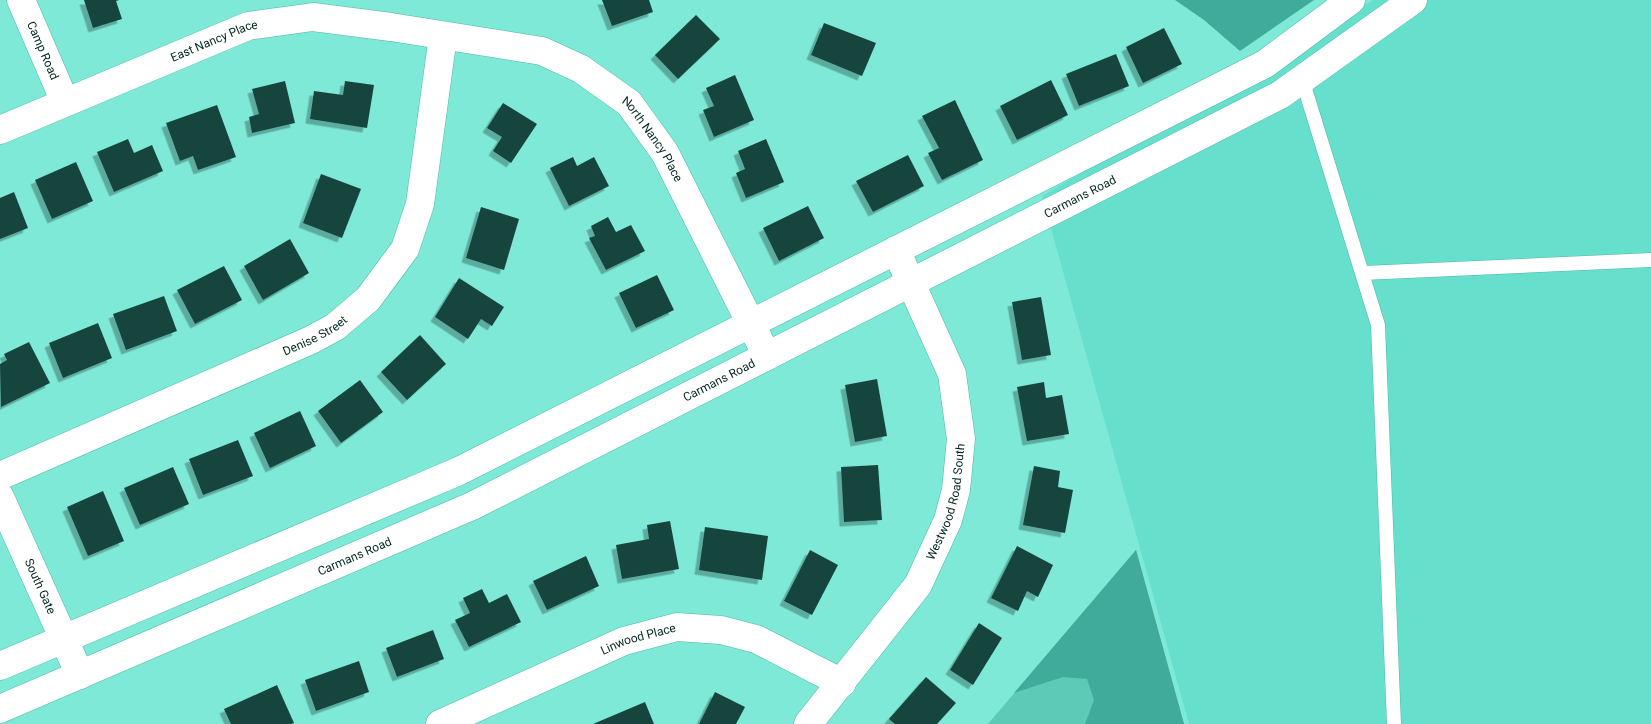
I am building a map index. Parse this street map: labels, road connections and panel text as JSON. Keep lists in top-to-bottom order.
{
  "streets": {
    "street": [
      "East Nancy Place",
      "Camp Road",
      "North Nancy Place",
      "Carmans Road",
      "Denise Street",
      "Westwood Road South",
      "South Gate",
      "Linwood Place"
    ]
  },
  "crossings": [
    ["East Nancy Place", "Camp Road"],
    ["East Nancy Place", "North Nancy Place"],
    ["East Nancy Place", "Denise Street"],
    ["North Nancy Place", "Carmans Road"],
    ["North Nancy Place", "Denise Street"],
    ["Carmans Road", "Westwood Road South"],
    ["Carmans Road", "South Gate"],
    ["Westwood Road South", "Linwood Place"]
  ]
}
